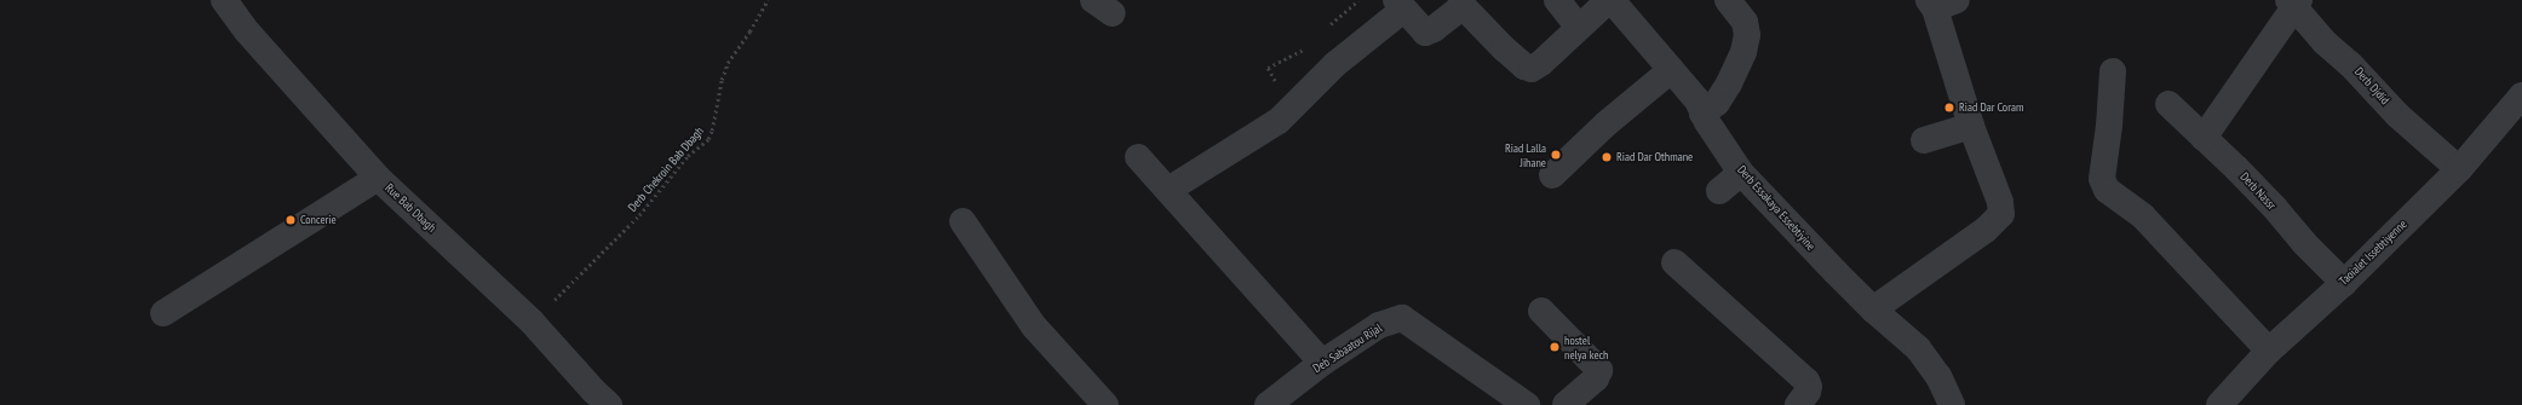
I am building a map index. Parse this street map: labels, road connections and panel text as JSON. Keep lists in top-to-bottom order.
{
  "streets": {
    "street": [
      "Derb Djdid",
      "Derb Nassr",
      "Rue Bab Dbagh",
      "Derb Essakaya Essebtiyine",
      "Taoialet Issebtiyenne",
      "Deb Sabaatou Rijal"
    ],
    "path": ["Derb Chekroin Bab Dbagh"]
  },
  "crossings": [
    ["Derb Djdid", "Taoialet Issebtiyenne"],
    ["Derb Chekroin Bab Dbagh", "Rue Bab Dbagh"],
    ["Derb Nassr", "Taoialet Issebtiyenne"]
  ],
  "places": [
    "Riad Dar Coram",
    "Riad Lalla Jihane",
    "Riad Dar Othmane",
    "Concerie",
    "hostel nelya kech"
  ]
}
